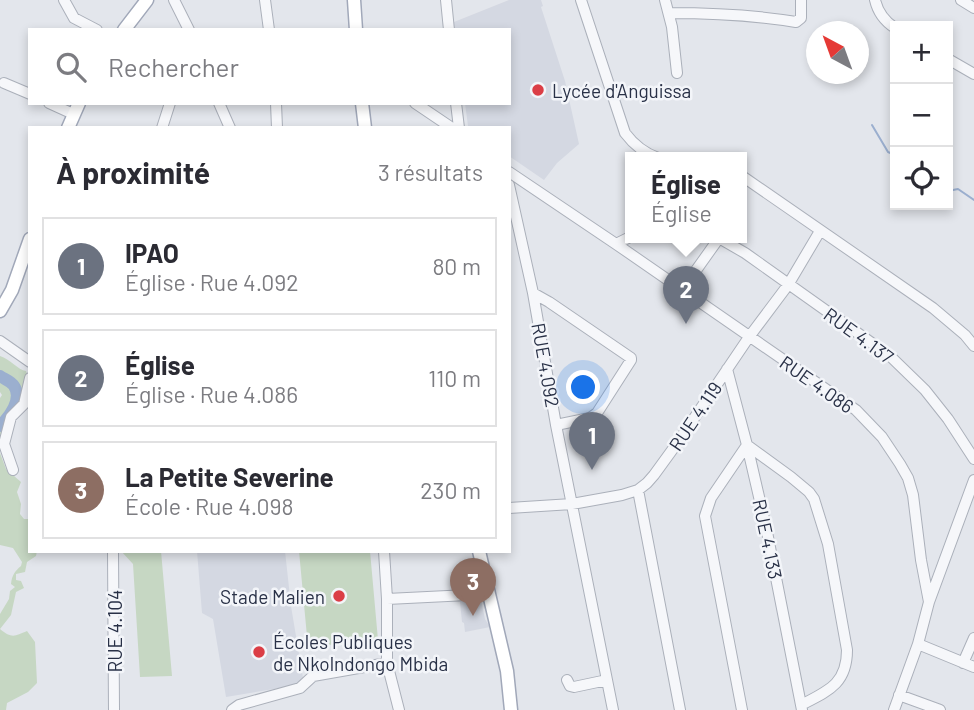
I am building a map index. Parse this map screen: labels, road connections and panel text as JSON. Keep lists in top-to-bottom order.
{
  "streets": {
    "street": [
      "RUE 4.137",
      "RUE 4.092",
      "RUE 4.086",
      "RUE 4.119",
      "RUE 4.133",
      "RUE 4.104"
    ]
  },
  "crossings": [
    ["RUE 4.137", "RUE 4.119"],
    ["RUE 4.086", "RUE 4.119"],
    ["RUE 4.119", "RUE 4.133"]
  ],
  "places": ["Lycée d'Anguissa", "Stade Malien", "Écoles Publiques de Nkolndongo Mbida"],
  "north": "top left",
  "page": {
    "map_buttons": ["+", "−"],
    "search": "Rechercher",
    "heading": ["À proximité", "3 résultats"],
    "popup": ["Église", "Église"],
    "list": [
      {
        "mark": "1",
        "name": "IPAO",
        "note": "Église · Rue 4.092",
        "value": "80 m"
      },
      {
        "mark": "2",
        "name": "Église",
        "note": "Église · Rue 4.086",
        "value": "110 m"
      },
      {
        "mark": "3",
        "name": "La Petite Severine",
        "note": "École · Rue 4.098",
        "value": "230 m"
      }
    ],
    "pins": ["2", "1", "3"]
  }
}
